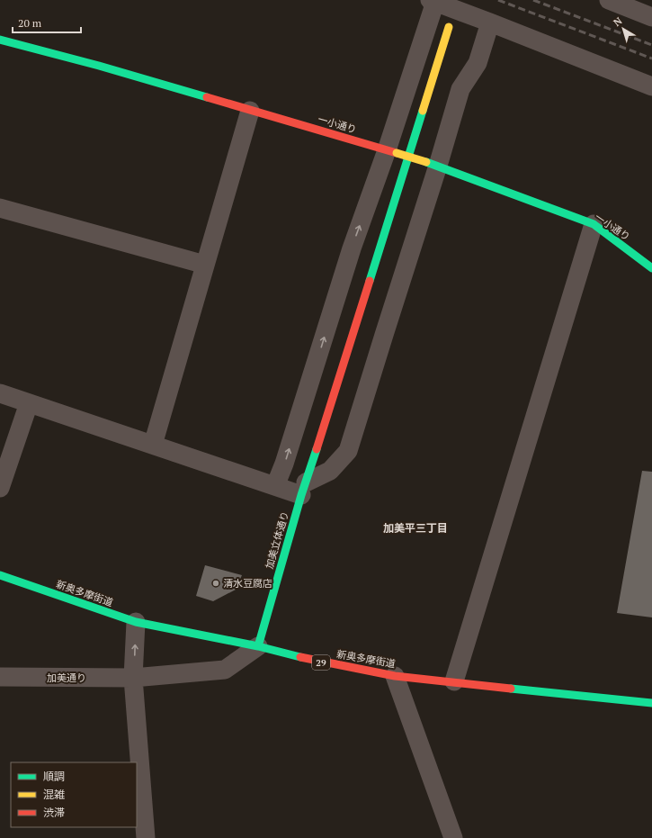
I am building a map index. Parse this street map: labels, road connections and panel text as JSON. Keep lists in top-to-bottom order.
{
  "streets": {
    "street": [
      "一小通り",
      "加美立体通り",
      "新奥多摩街道",
      "29",
      "加美通り"
    ]
  },
  "crossings": [
    ["加美立体通り", "新奥多摩街道"],
    ["加美立体通り", "加美通り"],
    ["新奥多摩街道", "加美通り"]
  ],
  "districts": ["加美平三丁目"],
  "places": ["清水豆腐店"],
  "legend": ["順調", "混雑", "渋滞"],
  "scale_bar": "20 m",
  "north": "top left"
}
